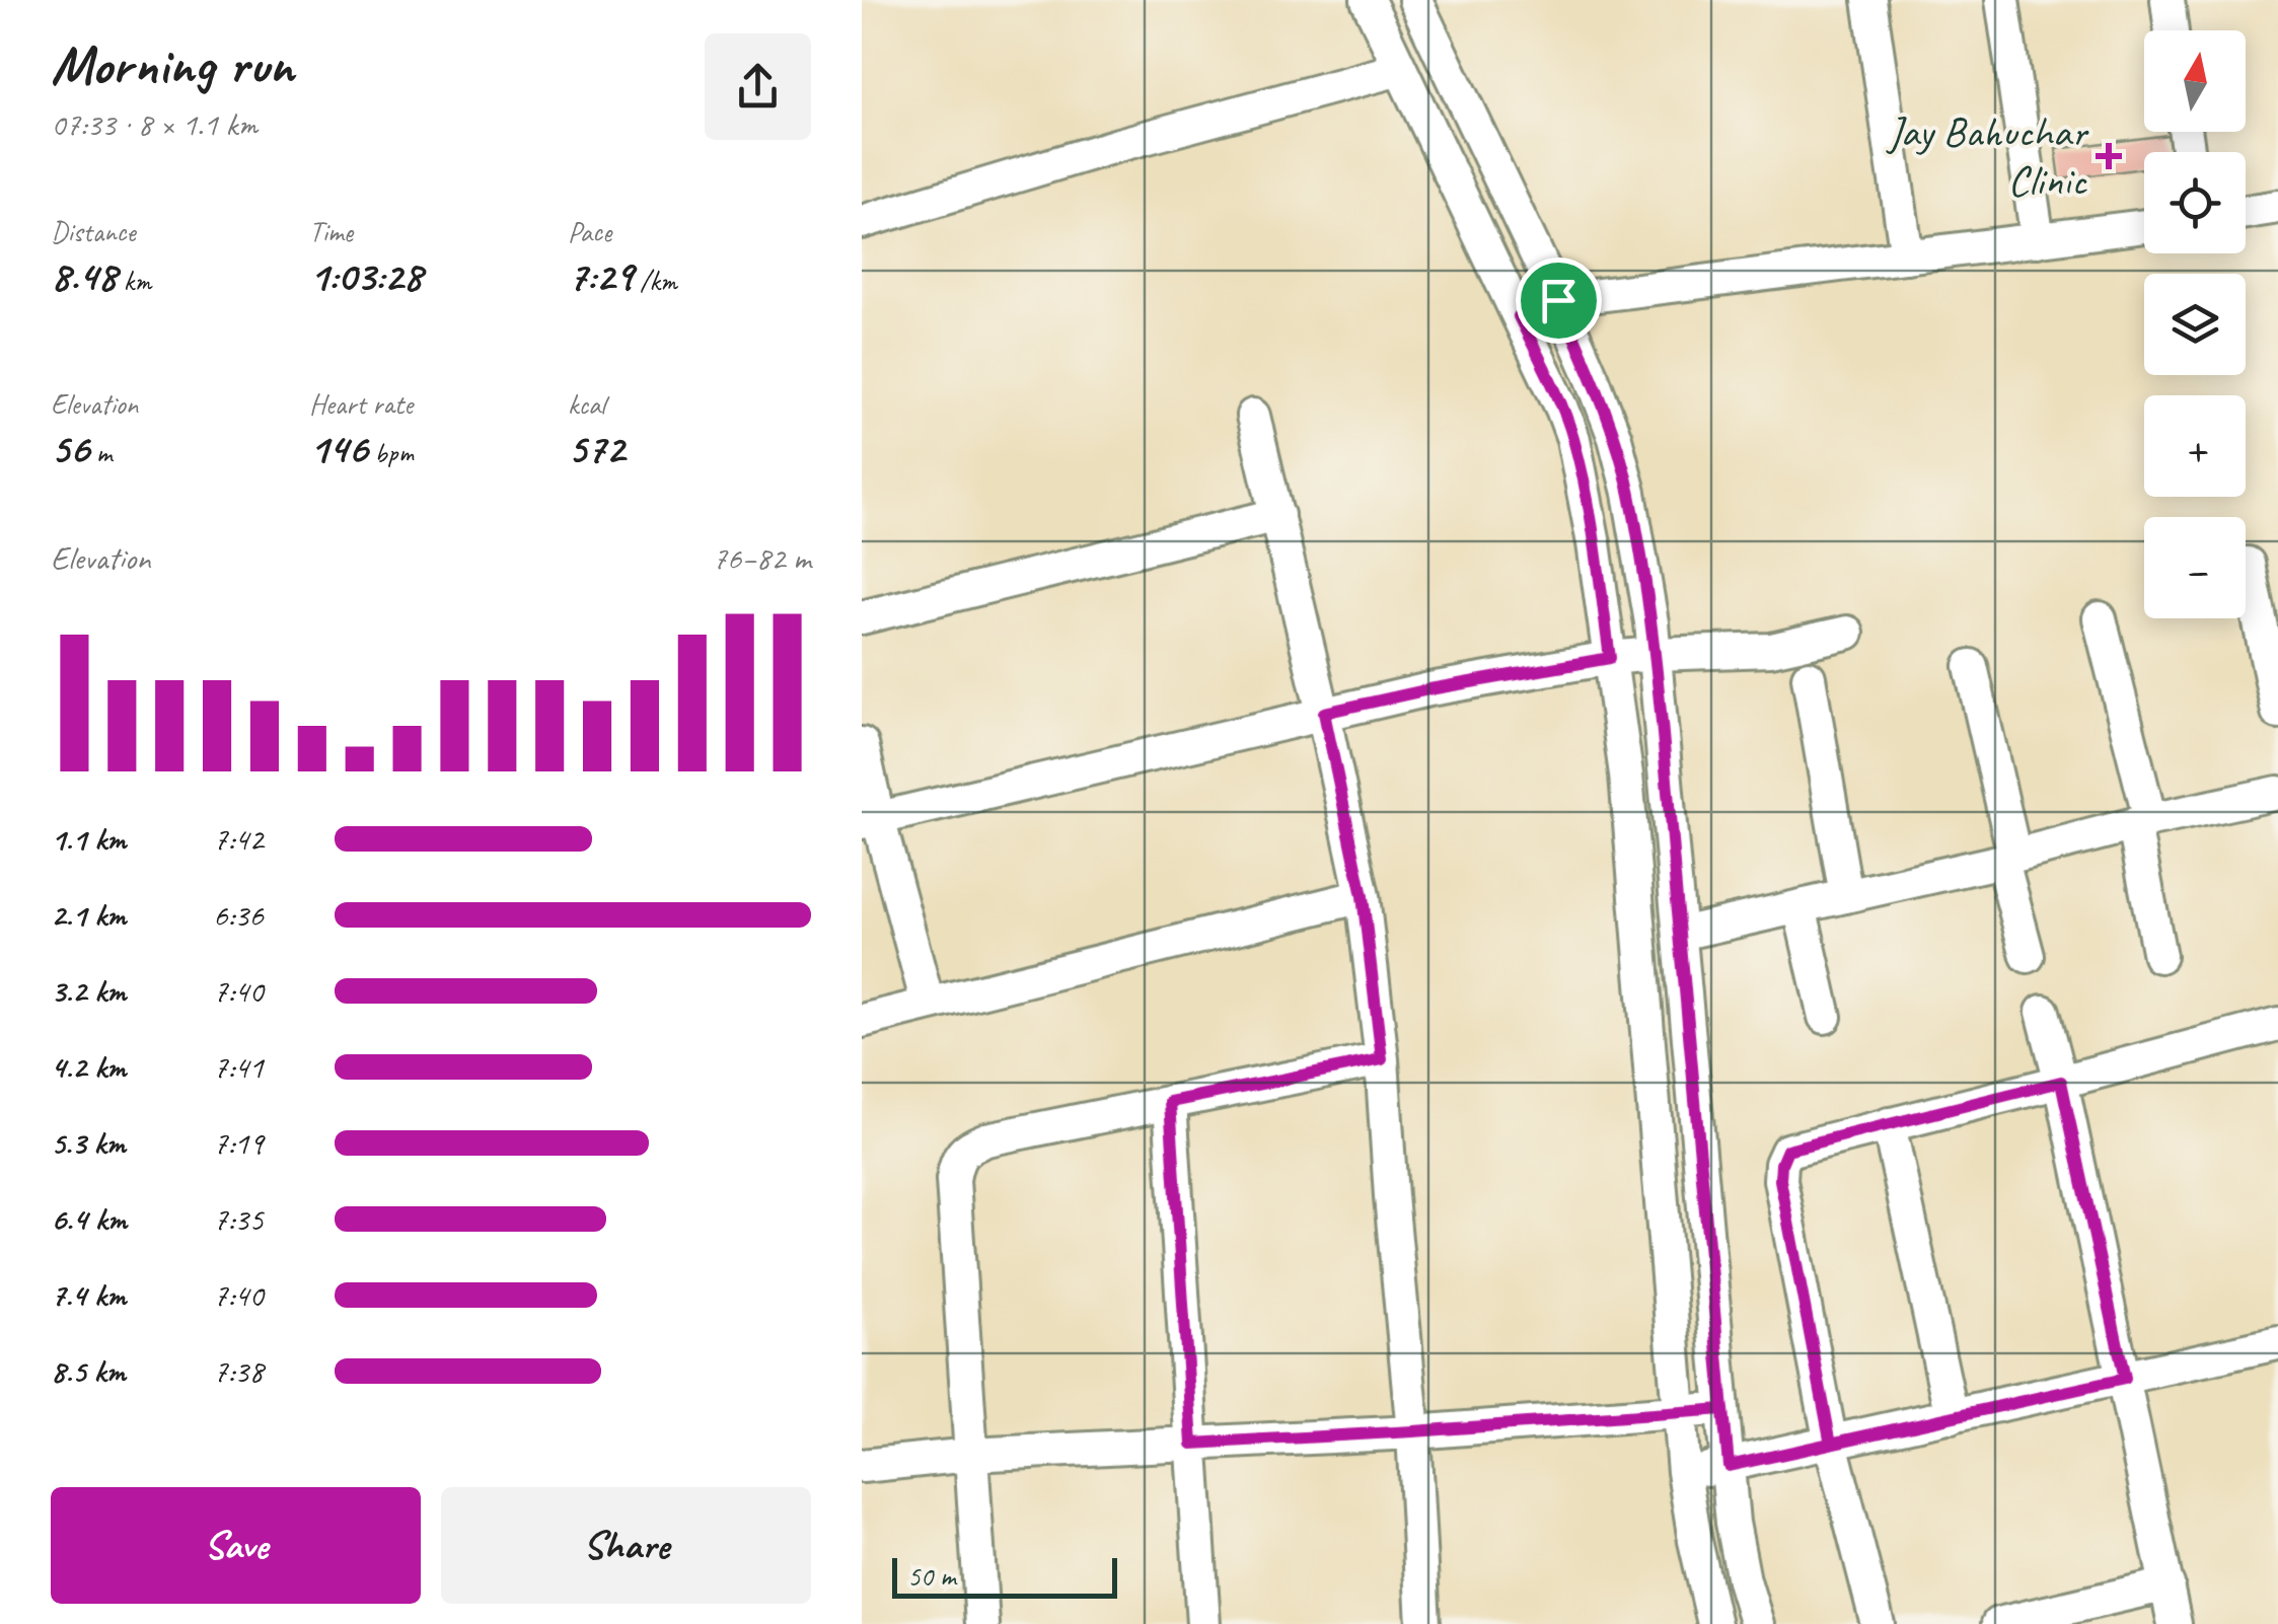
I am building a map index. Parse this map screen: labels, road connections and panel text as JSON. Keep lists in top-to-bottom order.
{
  "places": {
    "health": ["Jay Bahuchar Clinic"]
  },
  "scale_bar": "50 m",
  "north": "top",
  "page": {
    "heading": ["Morning run", "07:33 · 8 × 1.1 km"],
    "map_buttons": ["+", "−"],
    "stats": [
      ["Distance", "8.48 km"],
      ["Time", "1:03:28"],
      ["Pace", "7:29 /km"],
      ["Elevation", "56 m"],
      ["Heart rate", "146 bpm"],
      ["kcal", "572"]
    ],
    "chart": ["Elevation", "76–82 m"],
    "list": [
      {
        "name": "1.1 km",
        "note": "7:42"
      },
      {
        "name": "2.1 km",
        "note": "6:36"
      },
      {
        "name": "3.2 km",
        "note": "7:40"
      },
      {
        "name": "4.2 km",
        "note": "7:41"
      },
      {
        "name": "5.3 km",
        "note": "7:19"
      },
      {
        "name": "6.4 km",
        "note": "7:35"
      },
      {
        "name": "7.4 km",
        "note": "7:40"
      },
      {
        "name": "8.5 km",
        "note": "7:38"
      }
    ],
    "buttons": ["Save", "Share"],
    "scale": "50 m"
  }
}
